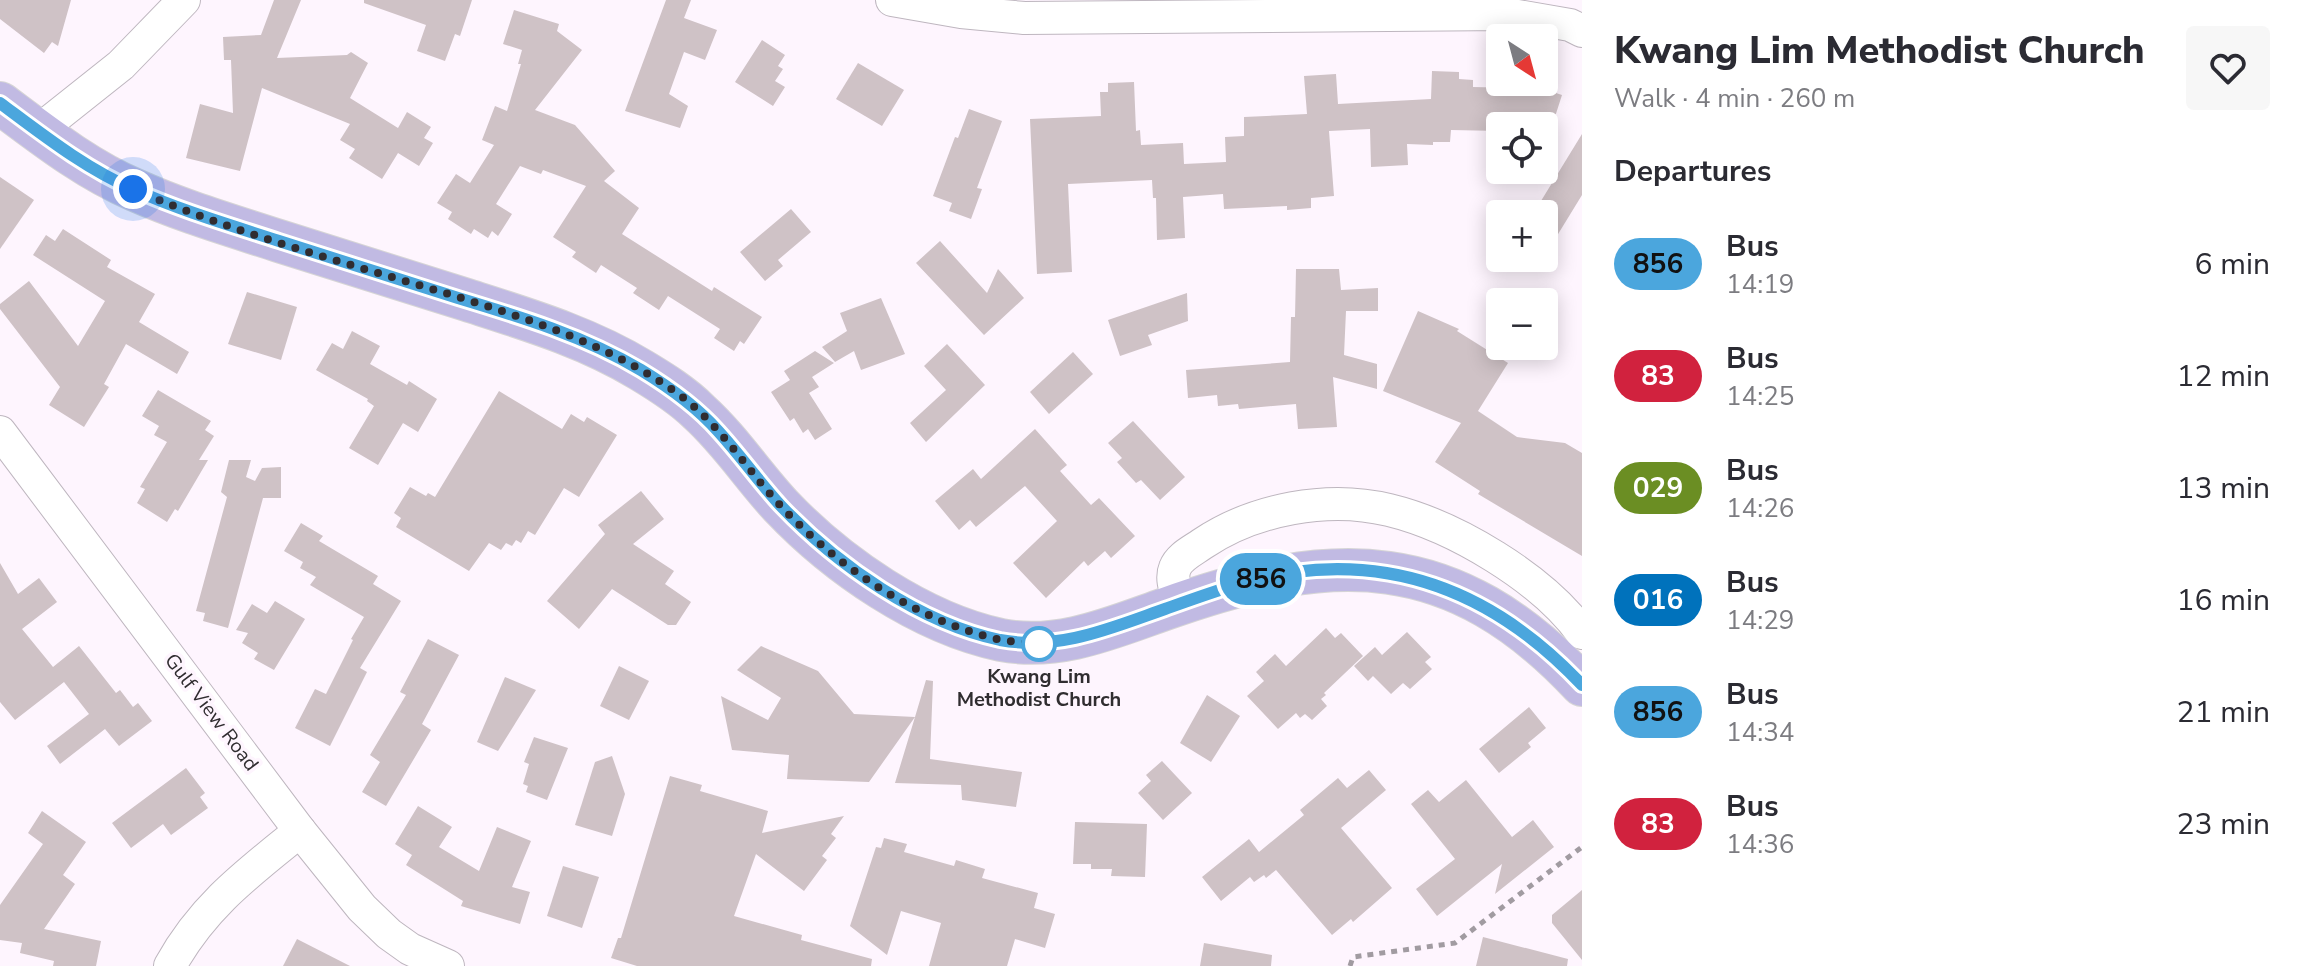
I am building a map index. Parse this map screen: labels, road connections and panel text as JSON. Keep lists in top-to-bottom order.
{
  "streets": {
    "street": ["Gulf View Road"]
  },
  "places": ["Kwang Lim Methodist Church"],
  "lines": ["bus line 856"],
  "north": "bottom right",
  "page": {
    "on_map": "856",
    "heading": [
      ["Kwang Lim Methodist Church", "Walk · 4 min · 260 m"],
      "Departures"
    ],
    "map_buttons": ["+", "−"],
    "list": [
      {
        "mark": "856",
        "name": "Bus",
        "note": "14:19",
        "value": "6 min"
      },
      {
        "mark": "83",
        "name": "Bus",
        "note": "14:25",
        "value": "12 min"
      },
      {
        "mark": "029",
        "name": "Bus",
        "note": "14:26",
        "value": "13 min"
      },
      {
        "mark": "016",
        "name": "Bus",
        "note": "14:29",
        "value": "16 min"
      },
      {
        "mark": "856",
        "name": "Bus",
        "note": "14:34",
        "value": "21 min"
      },
      {
        "mark": "83",
        "name": "Bus",
        "note": "14:36",
        "value": "23 min"
      }
    ]
  }
}
